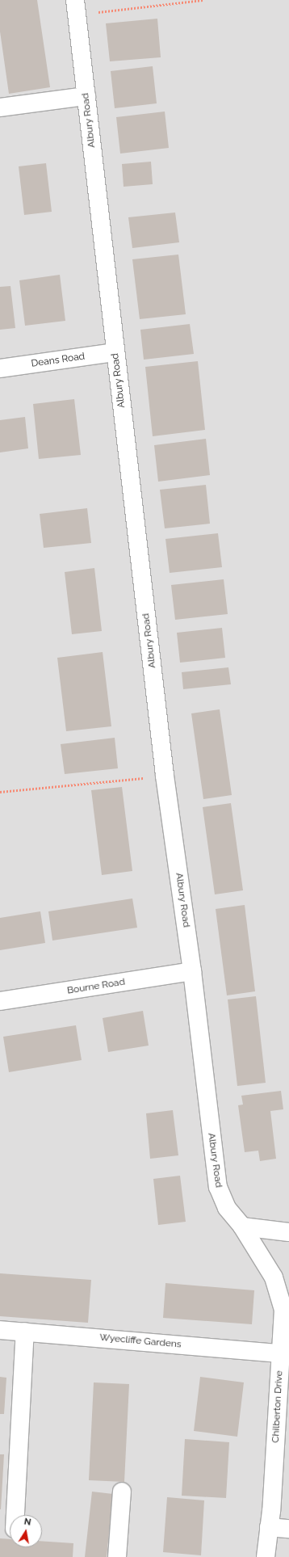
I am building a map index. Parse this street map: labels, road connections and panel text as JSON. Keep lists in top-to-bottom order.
{
  "streets": {
    "street": [
      "Albury Road",
      "Deans Road",
      "Bourne Road",
      "Wyecliffe Gardens",
      "Chilberton Drive"
    ]
  },
  "crossings": [
    ["Albury Road", "Deans Road"],
    ["Albury Road", "Bourne Road"],
    ["Albury Road", "Chilberton Drive"],
    ["Wyecliffe Gardens", "Chilberton Drive"]
  ],
  "north": "top"
}
